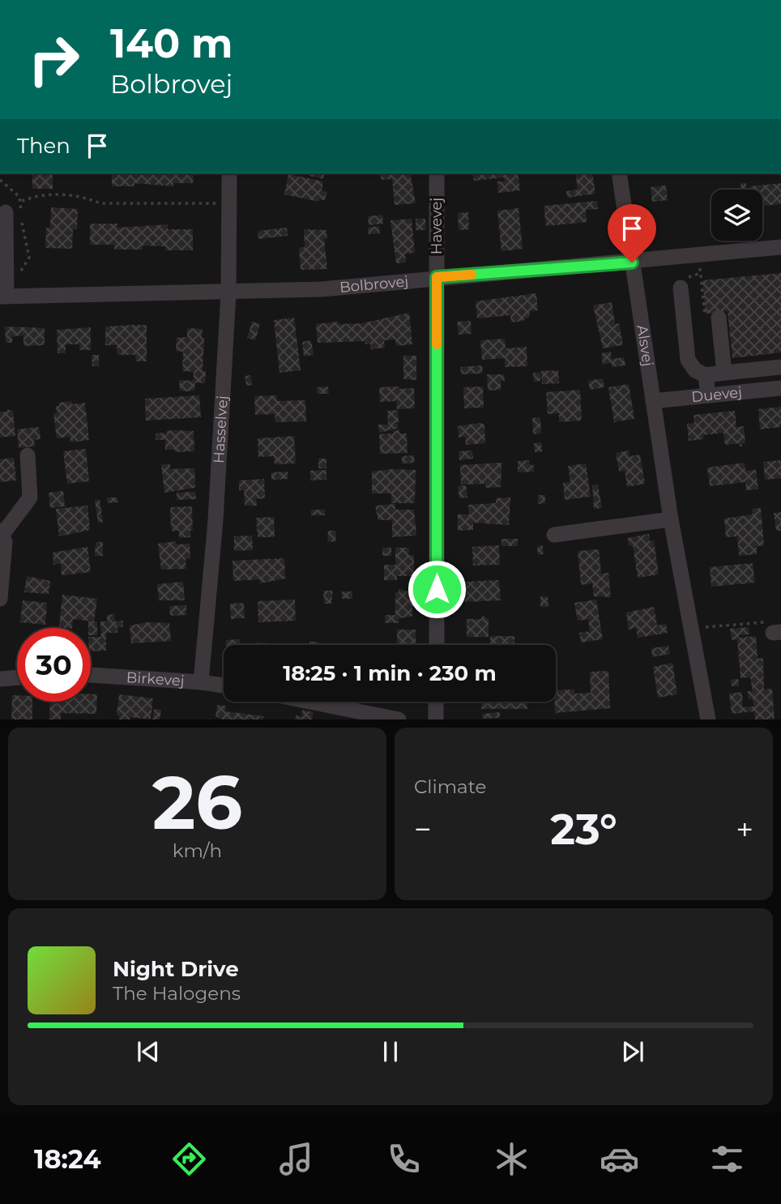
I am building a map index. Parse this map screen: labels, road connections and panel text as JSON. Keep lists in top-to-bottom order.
{
  "streets": {
    "street": [
      "Havevej",
      "Bolbrovej",
      "Alsvej",
      "Duevej",
      "Hasselvej",
      "Birkevej"
    ]
  },
  "crossings": [
    ["Havevej", "Bolbrovej"],
    ["Bolbrovej", "Alsvej"],
    ["Bolbrovej", "Hasselvej"],
    ["Alsvej", "Duevej"],
    ["Hasselvej", "Birkevej"]
  ],
  "page": {
    "turn": ["140 m", "Bolbrovej"],
    "then": "Then",
    "limit": "30",
    "trip": "18:25 · 1 min · 230 m",
    "tile": [
      ["26", "km/h"],
      "Climate"
    ],
    "heat": ["−", "23°", "+"],
    "song": ["Night Drive", "The Halogens"],
    "tabs": "18:24"
  }
}
